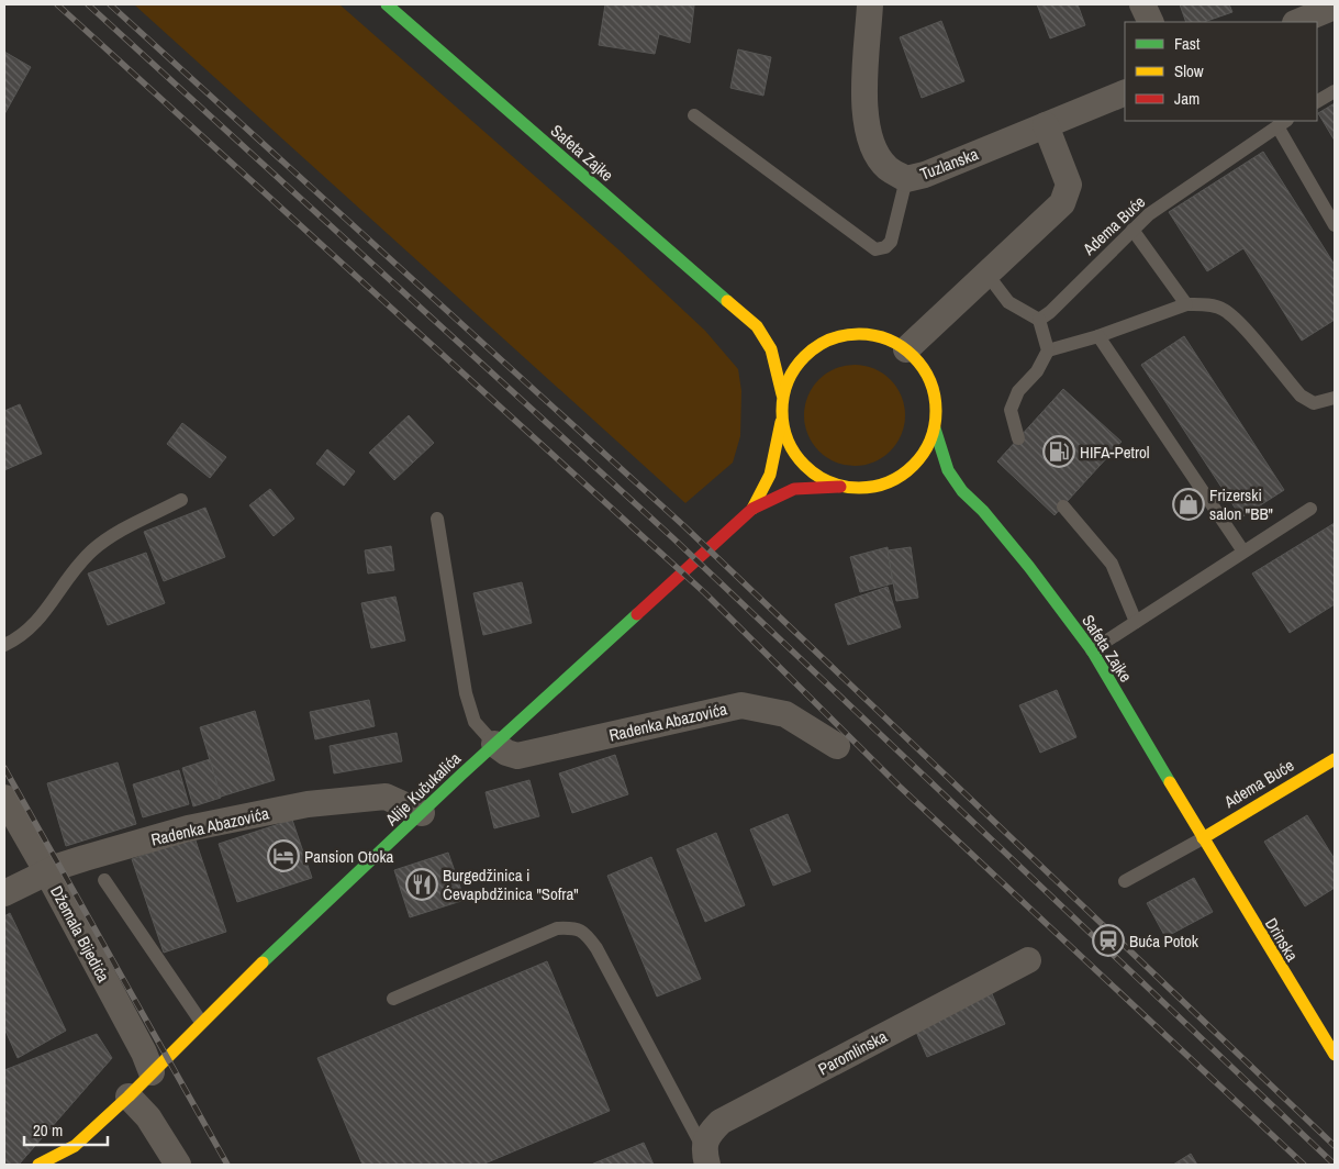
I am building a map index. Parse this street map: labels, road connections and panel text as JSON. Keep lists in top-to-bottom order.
{
  "streets": {
    "main road": [
      "Safeta Zajke",
      "Adema Buće",
      "Alije Kučukalića",
      "Drinska"
    ],
    "street": [
      "Tuzlanska",
      "Radenka Abazovića",
      "Džemala Bijedića",
      "Paromlinska"
    ]
  },
  "crossings": [
    ["Safeta Zajke", "Adema Buće"],
    ["Safeta Zajke", "Alije Kučukalića"],
    ["Safeta Zajke", "Drinska"],
    ["Adema Buće", "Drinska"],
    ["Radenka Abazovića", "Alije Kučukalića"],
    ["Radenka Abazovića", "Džemala Bijedića"],
    ["Alije Kučukalića", "Džemala Bijedića"]
  ],
  "places": {
    "fuel station": ["HIFA-Petrol"],
    "shop": ["Frizerski salon \"BB\""],
    "hotel": ["Pansion Otoka"],
    "restaurant": ["Burgedžinica i Ćevapbdžinica \"Sofra\""],
    "station": ["Buća Potok"]
  },
  "legend": ["Fast", "Slow", "Jam"],
  "scale_bar": "20 m"
}
